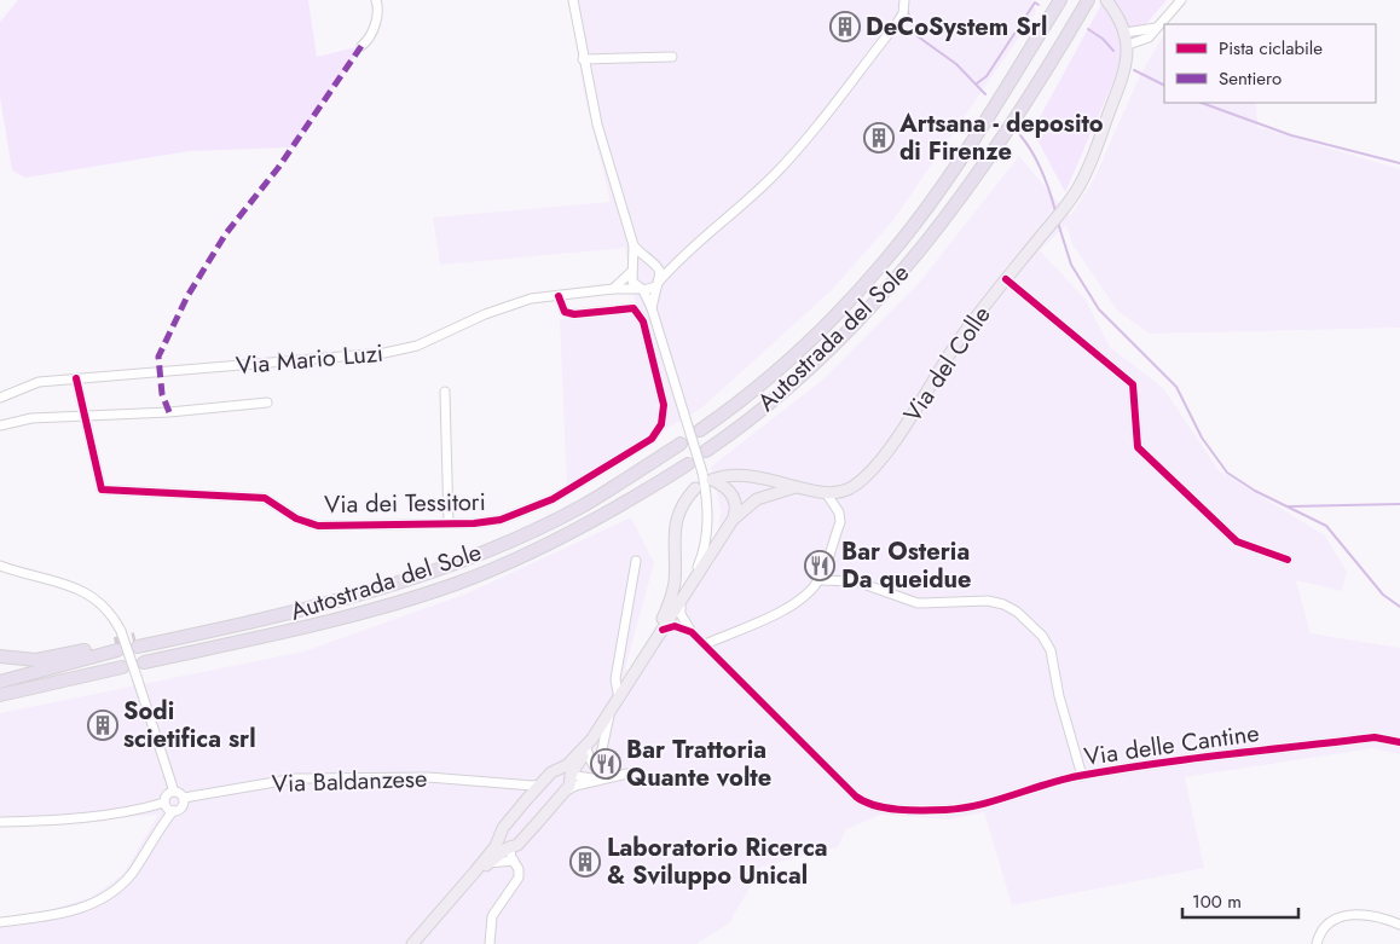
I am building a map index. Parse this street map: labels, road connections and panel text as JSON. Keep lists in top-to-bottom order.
{
  "streets": {
    "highway": ["Autostrada del Sole"],
    "main road": ["Via del Colle"],
    "street": [
      "Via Mario Luzi",
      "Via dei Tessitori",
      "Via delle Cantine",
      "Via Baldanzese"
    ]
  },
  "crossings": [
    ["Via Mario Luzi", "Via dei Tessitori"]
  ],
  "places": {
    "building": [
      "DeCoSystem Srl",
      "Artsana - deposito di Firenze",
      "Sodi scietifica srl",
      "Laboratorio Ricerca & Sviluppo Unical"
    ],
    "restaurant": ["Bar Osteria Da queidue", "Bar Trattoria Quante volte"]
  },
  "legend": ["Pista ciclabile", "Sentiero"],
  "scale_bar": "100 m"
}
